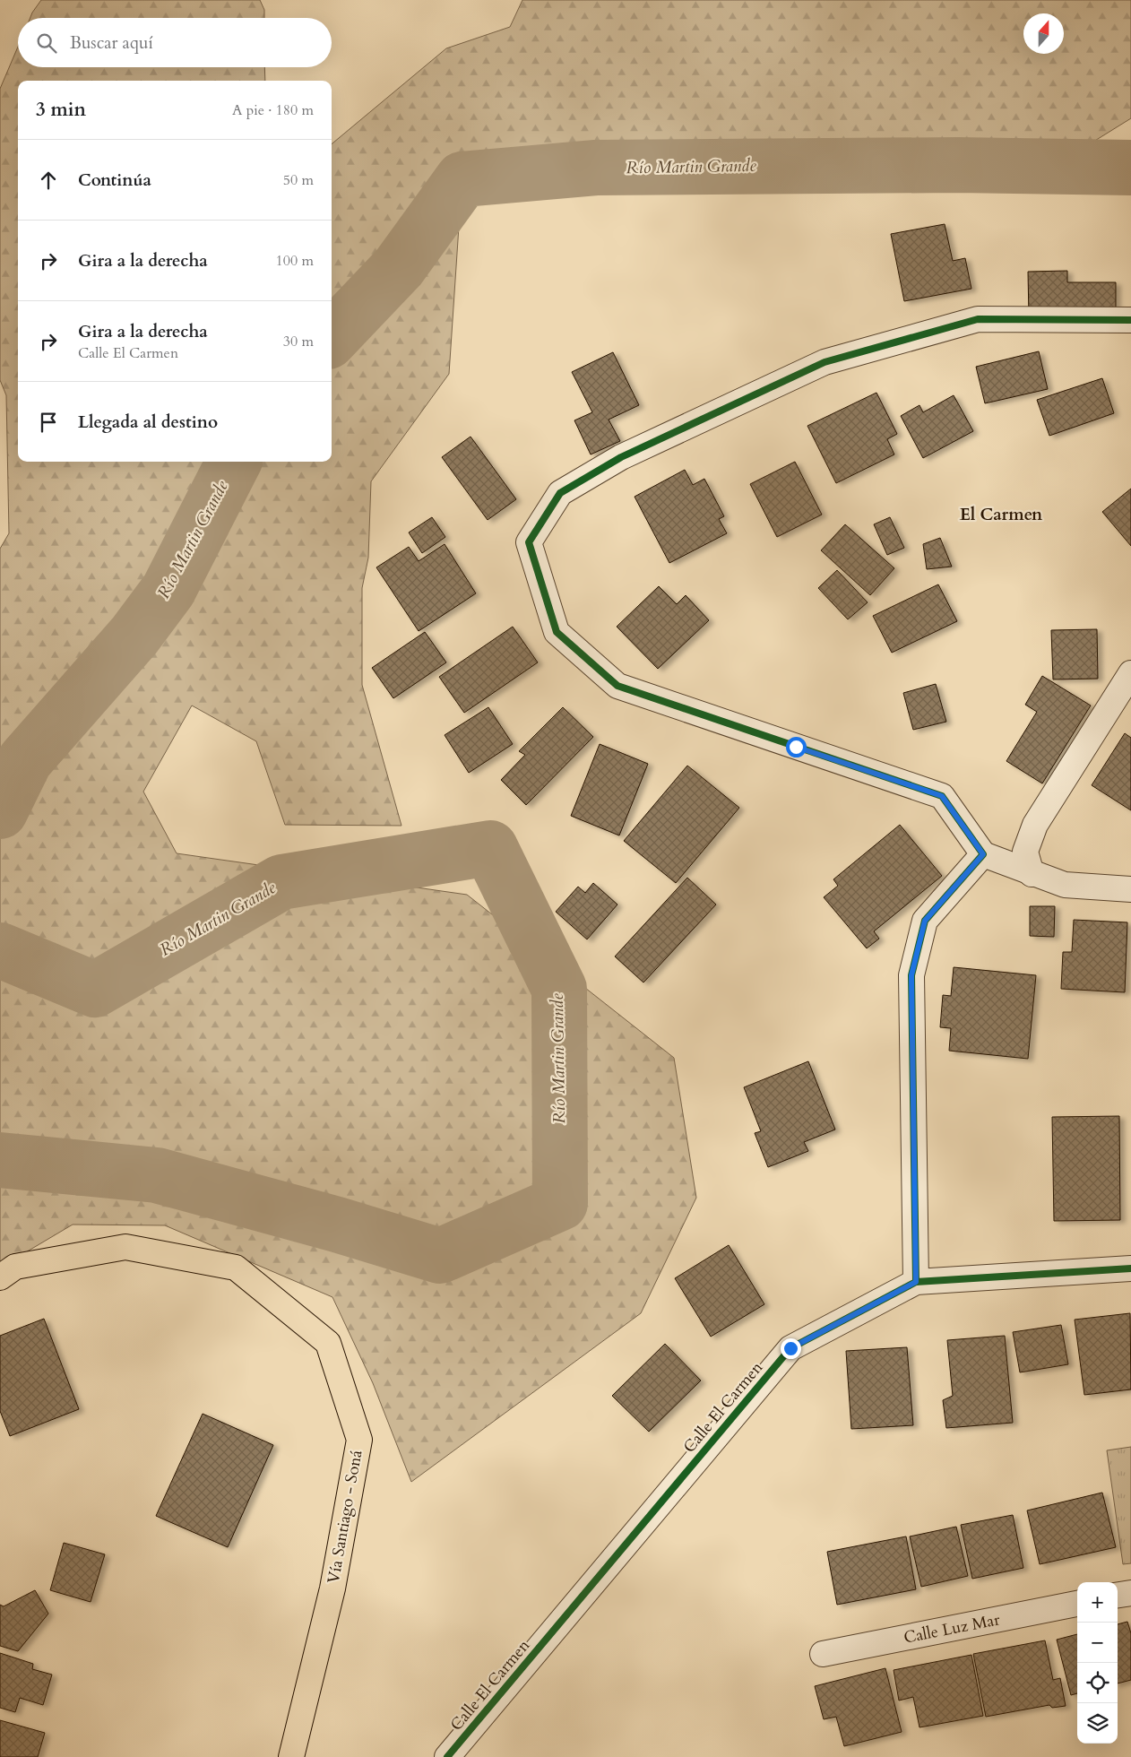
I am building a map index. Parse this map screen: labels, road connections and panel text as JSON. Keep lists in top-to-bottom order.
{
  "streets": {
    "main road": ["Vía Santiago - Soná"],
    "street": ["Calle El Carmen", "Calle Luz Mar"]
  },
  "districts": ["El Carmen"],
  "water": ["Río Martin Grande"],
  "north": "top",
  "page": {
    "search": "Buscar aquí",
    "heading": ["3 min", "A pie · 180 m"],
    "list": [
      ["Continúa", "50 m"],
      ["Gira a la derecha", "100 m"],
      ["Gira a la derecha", "Calle El Carmen", "30 m"],
      "Llegada al destino"
    ],
    "map_buttons": ["+", "−"]
  }
}
